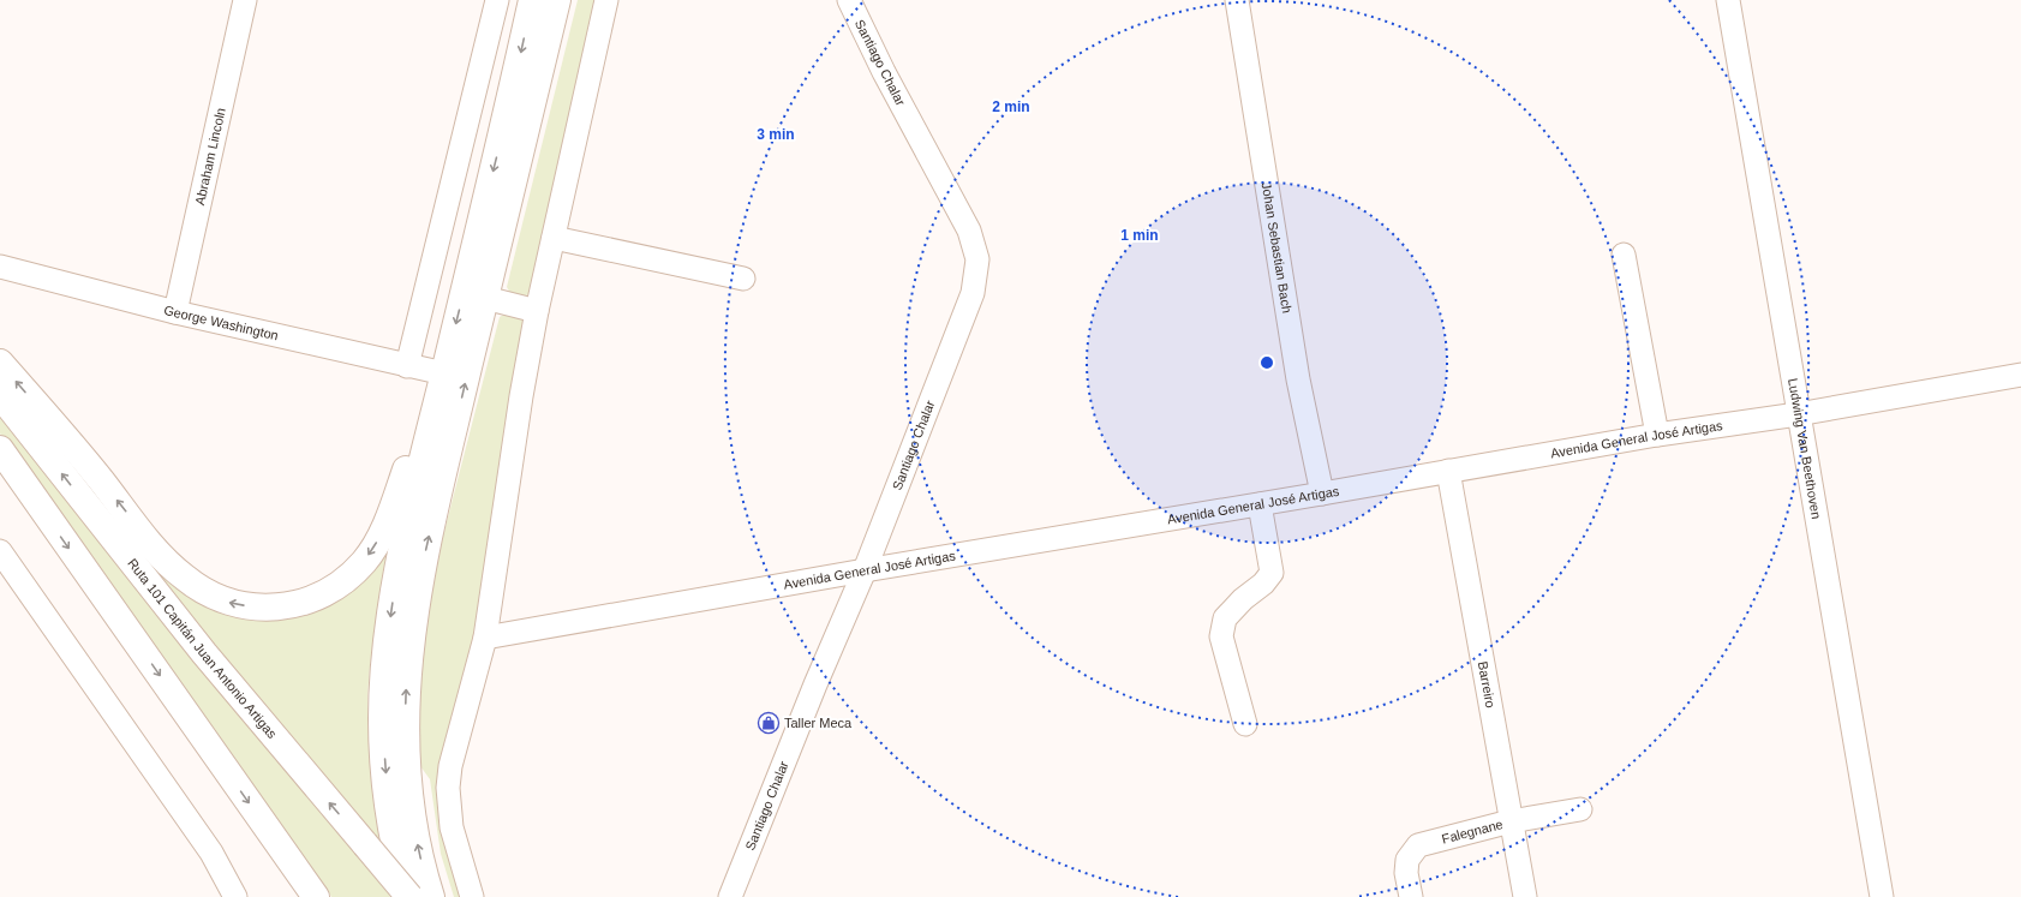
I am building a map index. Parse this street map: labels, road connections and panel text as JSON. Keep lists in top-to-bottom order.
{
  "streets": {
    "highway": ["Ruta 101 Capitán Juan Antonio Artigas"],
    "street": [
      "Santiago Chalar",
      "Abraham Lincoln",
      "Johan Sebastian Bach",
      "George Washington",
      "Avenida General José Artigas",
      "Ludwing Van Beethoven",
      "Barreiro",
      "Falegnane"
    ]
  },
  "crossings": [
    ["Santiago Chalar", "Avenida General José Artigas"],
    ["Abraham Lincoln", "George Washington"],
    ["Johan Sebastian Bach", "Avenida General José Artigas"],
    ["Avenida General José Artigas", "Ludwing Van Beethoven"],
    ["Avenida General José Artigas", "Barreiro"],
    ["Barreiro", "Falegnane"]
  ],
  "places": {
    "shop": ["Taller Meca"]
  },
  "rings": ["2 min", "3 min", "1 min"]
}
